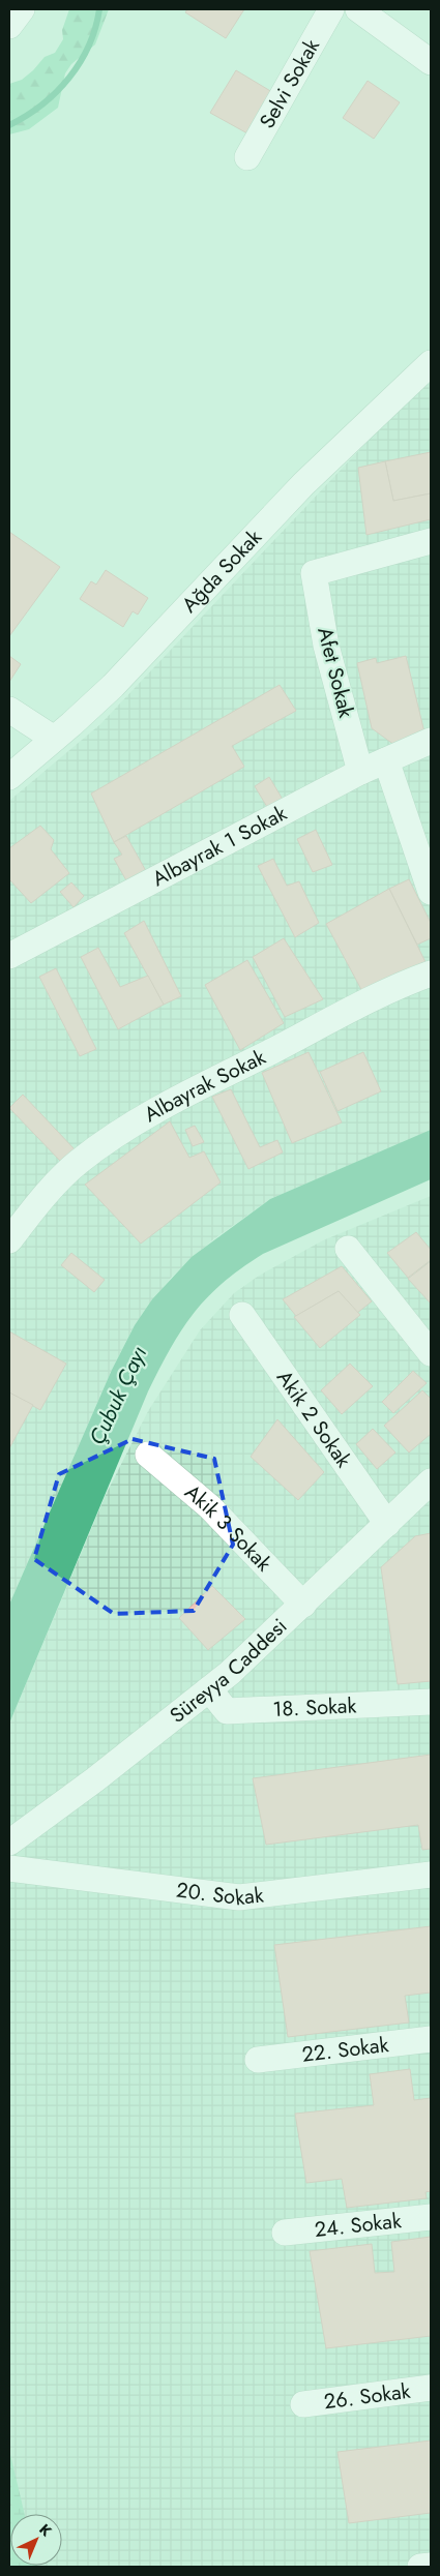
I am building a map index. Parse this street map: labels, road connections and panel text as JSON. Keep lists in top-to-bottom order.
{
  "streets": {
    "street": [
      "Selvi Sokak",
      "Ağda Sokak",
      "Afet Sokak",
      "Albayrak 1 Sokak",
      "Albayrak Sokak",
      "Akik 2 Sokak",
      "Akik 3 Sokak",
      "Süreyya Caddesi",
      "18. Sokak",
      "20. Sokak",
      "22. Sokak",
      "24. Sokak",
      "26. Sokak"
    ]
  },
  "crossings": [
    ["Afet Sokak", "Albayrak 1 Sokak"],
    ["Akik 2 Sokak", "Süreyya Caddesi"],
    ["Akik 3 Sokak", "Süreyya Caddesi"],
    ["Süreyya Caddesi", "18. Sokak"]
  ],
  "water": ["Çubuk Çayı"],
  "north": "top right"
}
